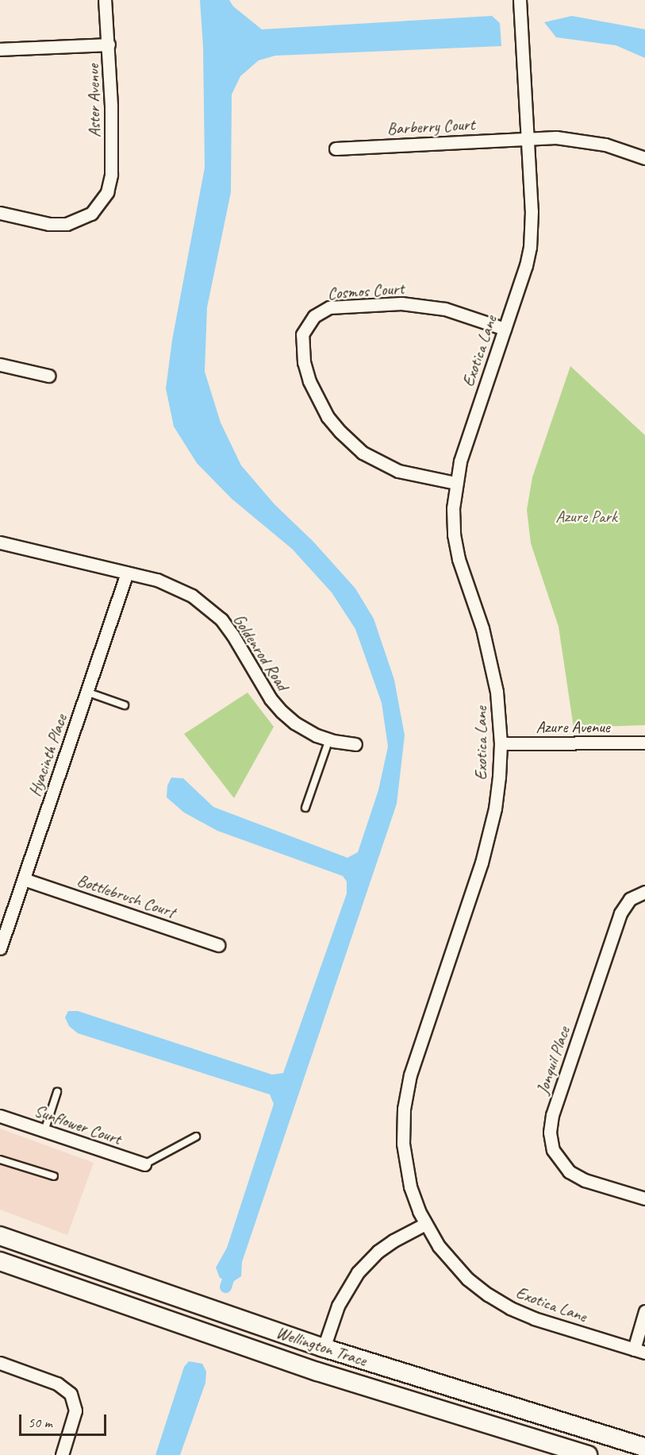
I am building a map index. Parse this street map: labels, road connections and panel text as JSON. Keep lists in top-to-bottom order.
{
  "streets": {
    "street": [
      "Aster Avenue",
      "Barberry Court",
      "Cosmos Court",
      "Exotica Lane",
      "Goldenrod Road",
      "Azure Avenue",
      "Hyacinth Place",
      "Bottlebrush Court",
      "Jonquil Place",
      "Sunflower Court",
      "Wellington Trace"
    ]
  },
  "crossings": [
    ["Barberry Court", "Exotica Lane"],
    ["Cosmos Court", "Exotica Lane"],
    ["Exotica Lane", "Azure Avenue"],
    ["Goldenrod Road", "Hyacinth Place"],
    ["Hyacinth Place", "Bottlebrush Court"]
  ],
  "parks": ["Azure Park"],
  "scale_bar": "50 m"
}
